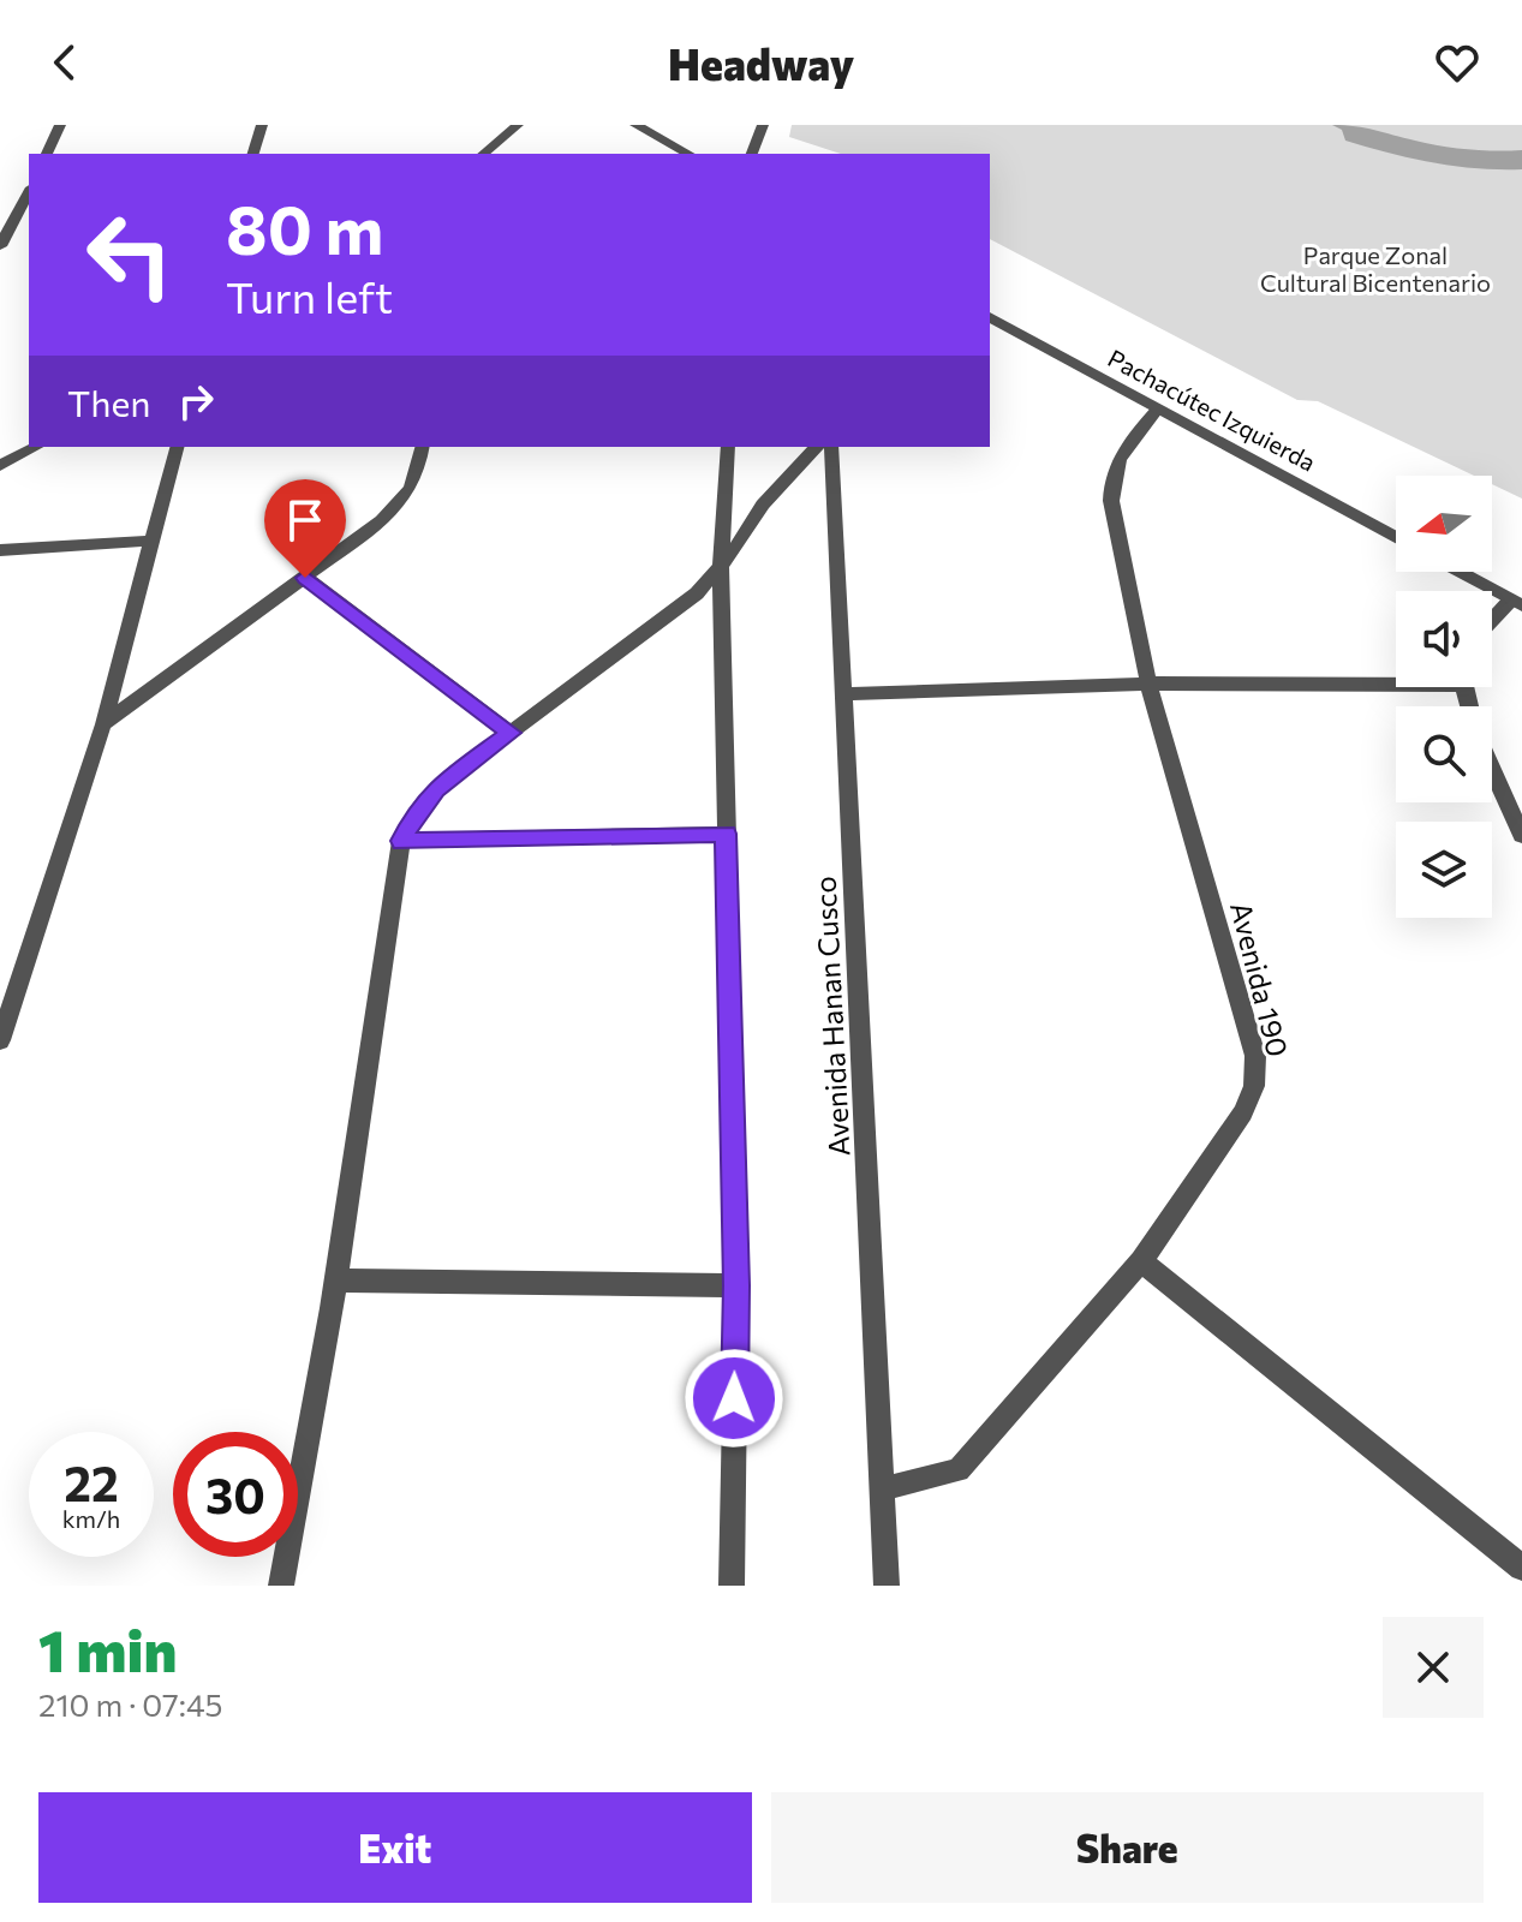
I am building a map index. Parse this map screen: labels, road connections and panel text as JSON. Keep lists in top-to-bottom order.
{
  "streets": {
    "street": ["Pachacútec Izquierda", "Avenida 190", "Avenida Hanan Cusco"]
  },
  "crossings": [
    ["Pachacútec Izquierda", "Avenida 190"],
    ["Avenida 190", "Avenida Hanan Cusco"]
  ],
  "parks": ["Parque Zonal Cultural Bicentenario"],
  "north": "left",
  "page": {
    "header": "Headway",
    "turn": ["80 m", "Turn left"],
    "then": "Then",
    "speed": "22 km/h",
    "limit": "30",
    "heading": ["1 min", "210 m · 07:45"],
    "buttons": ["Exit", "Share"]
  }
}
